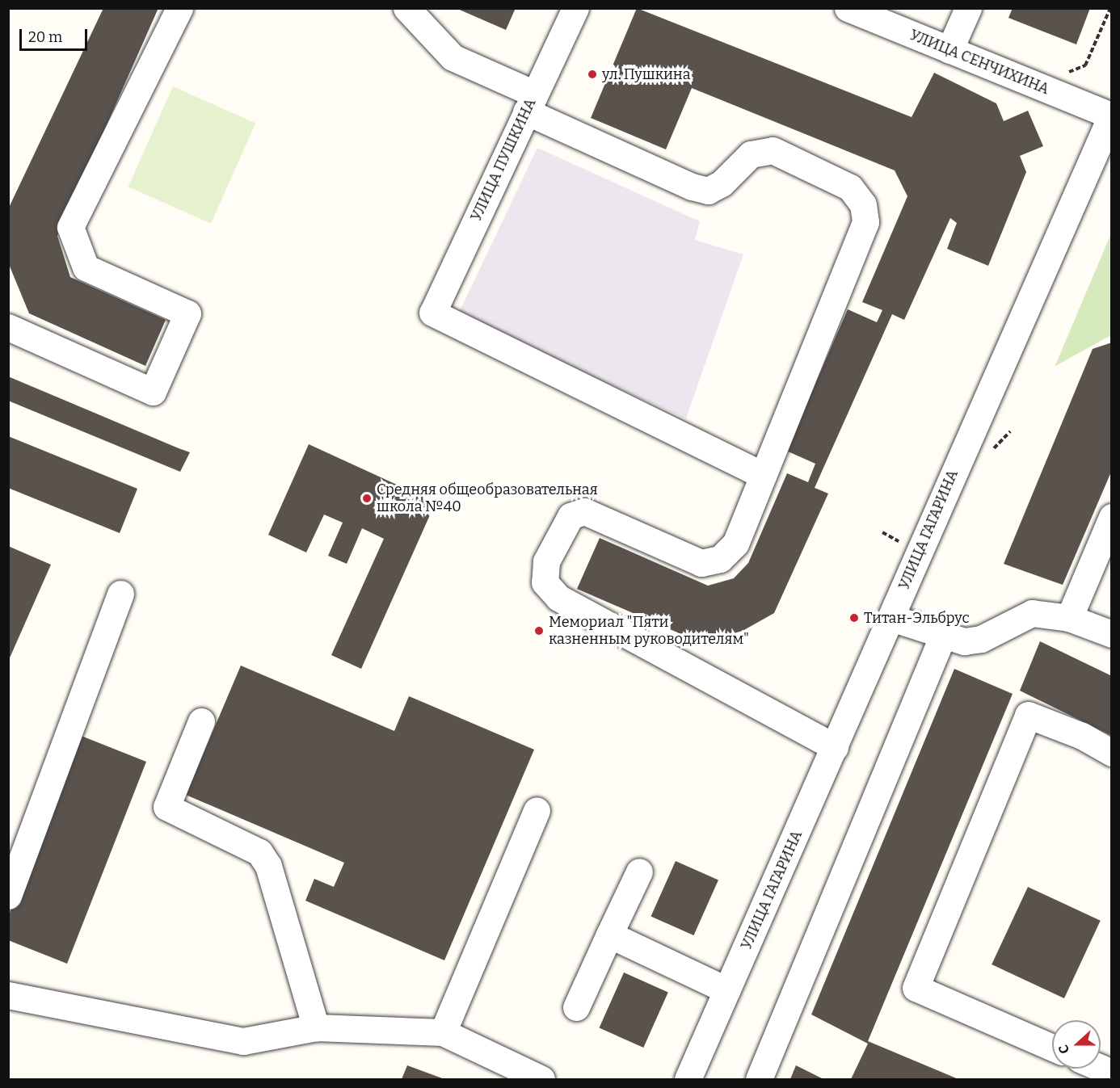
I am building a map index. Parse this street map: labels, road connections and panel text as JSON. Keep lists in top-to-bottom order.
{
  "streets": {
    "street": ["УЛИЦА СЕНЧИХИНА", "УЛИЦА ПУШКИНА", "УЛИЦА ГАГАРИНА"]
  },
  "crossings": [
    ["УЛИЦА СЕНЧИХИНА", "УЛИЦА ГАГАРИНА"]
  ],
  "places": [
    "ул. Пушкина",
    "Средняя общеобразовательная школа №40",
    "Титан-Эльбрус",
    "Мемориал \"Пяти казненным руководителям\""
  ],
  "scale_bar": "20 m",
  "north": "left"
}
